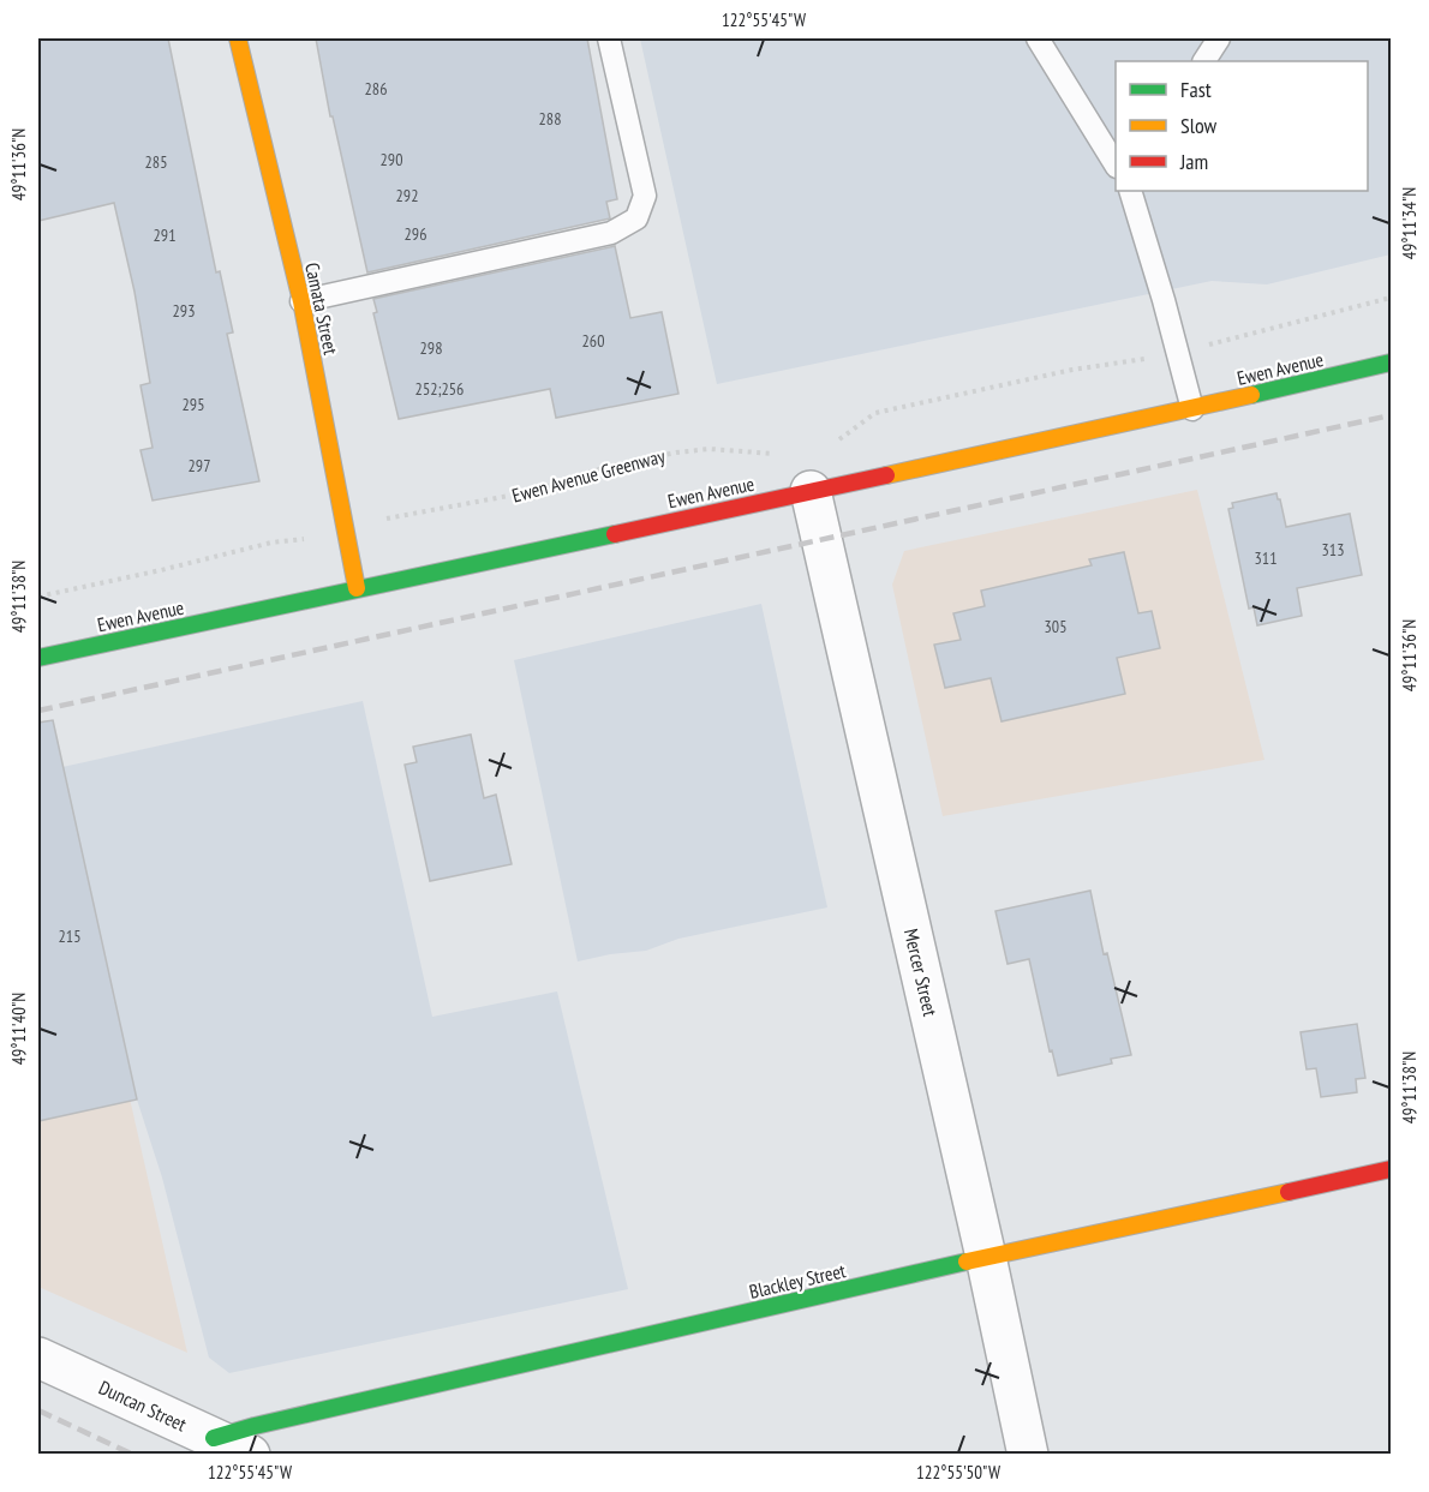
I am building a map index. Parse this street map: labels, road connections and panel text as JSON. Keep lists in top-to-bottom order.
{
  "streets": {
    "street": [
      "Camata Street",
      "Ewen Avenue",
      "Mercer Street",
      "Blackley Street",
      "Duncan Street"
    ],
    "path": ["Ewen Avenue Greenway"]
  },
  "crossings": [
    ["Camata Street", "Ewen Avenue"],
    ["Ewen Avenue", "Mercer Street"],
    ["Mercer Street", "Blackley Street"],
    ["Blackley Street", "Duncan Street"]
  ],
  "house_numbers": [
    "286",
    "288",
    "290",
    "285",
    "292",
    "296",
    "291",
    "293",
    "260",
    "298",
    "252;256",
    "295",
    "297",
    "313",
    "311",
    "305",
    "215"
  ],
  "legend": ["Fast", "Slow", "Jam"],
  "coordinates": [
    "122°55'45\"W",
    "49°11'36\"N",
    "49°11'34\"N",
    "49°11'38\"N",
    "49°11'40\"N",
    "122°55'50\"W"
  ]
}
